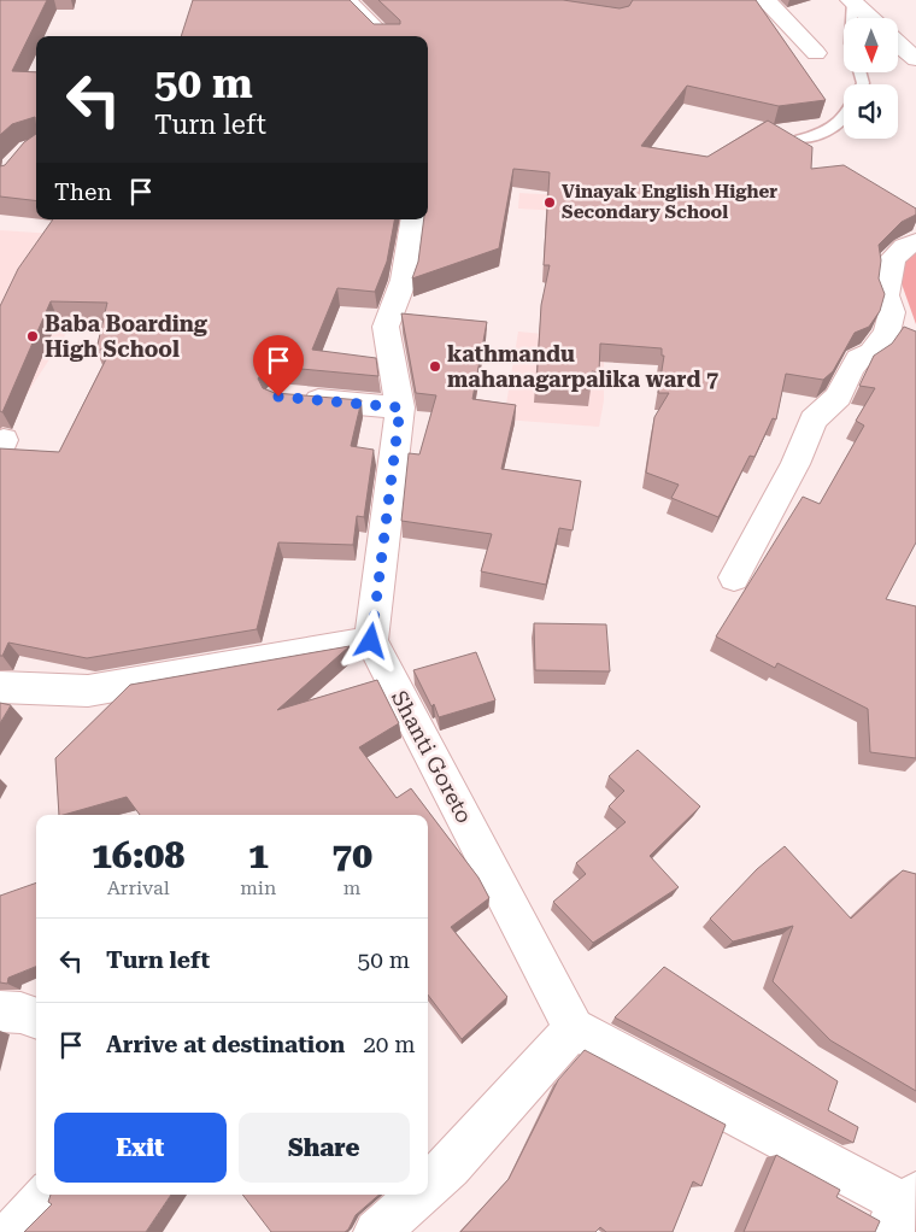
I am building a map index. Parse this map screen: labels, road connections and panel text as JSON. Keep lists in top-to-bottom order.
{
  "streets": {
    "main road": ["Shanti Goreto"]
  },
  "places": ["Vinayak English Higher Secondary School", "Baba Boarding High School", "kathmandu mahanagarpalika ward 7"],
  "north": "bottom",
  "page": {
    "turn": ["50 m", "Turn left"],
    "then": "Then",
    "eta": [
      "16:08",
      "Arrival",
      "1",
      "min",
      "70",
      "m"
    ],
    "list": [
      {
        "name": "Turn left",
        "value": "50 m"
      },
      {
        "name": "Arrive at destination",
        "value": "20 m"
      }
    ],
    "buttons": ["Exit", "Share"]
  }
}
